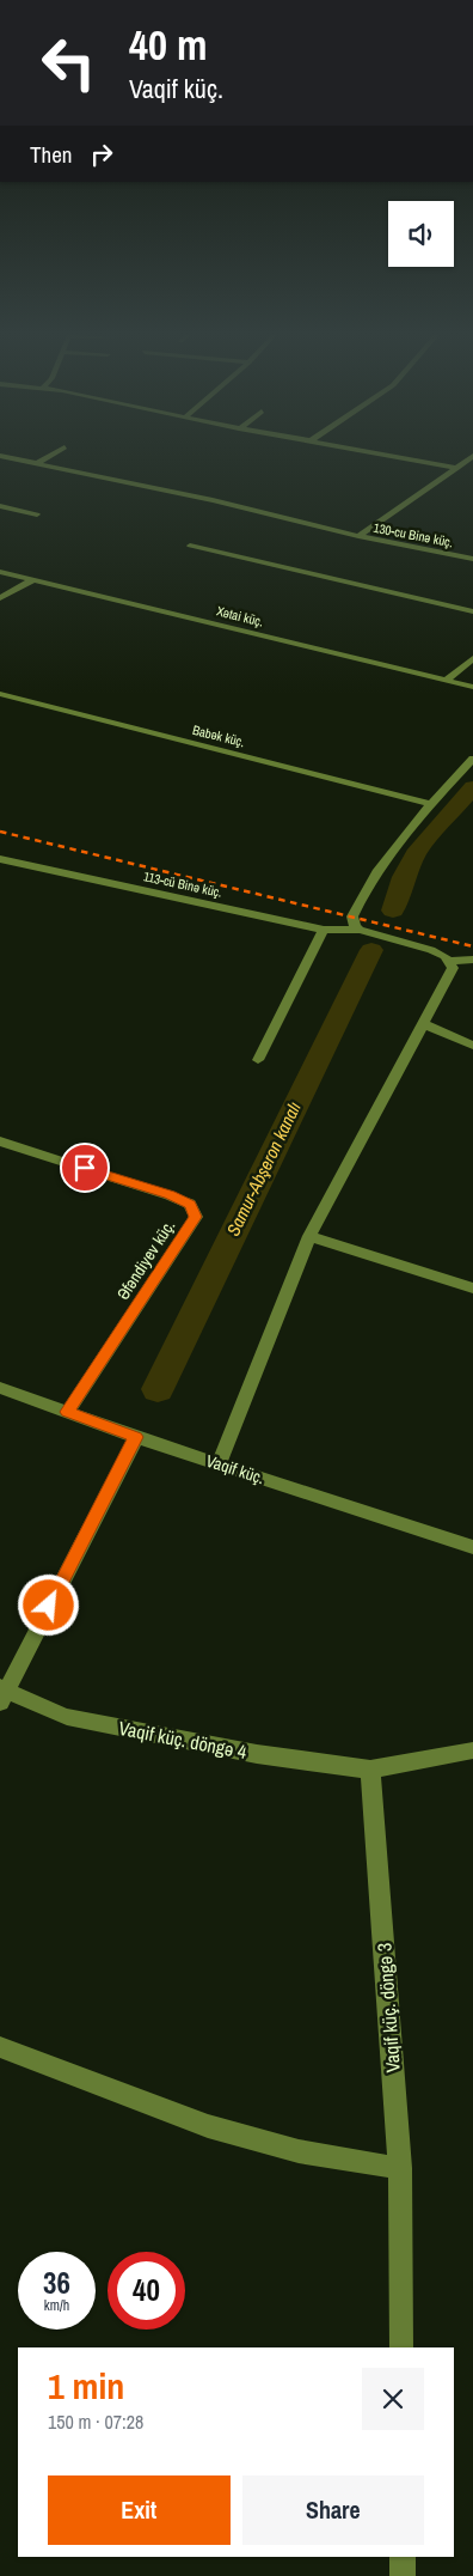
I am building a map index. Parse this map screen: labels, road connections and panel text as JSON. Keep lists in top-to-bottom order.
{
  "streets": {
    "street": [
      "130-cu Binə küç.",
      "Xətai küç.",
      "Babək küç.",
      "113-cü Binə küç.",
      "Əfəndiyev küç.",
      "Vaqif küç.",
      "Vaqif küç. döngə 4",
      "Vaqif küç. döngə 3"
    ]
  },
  "crossings": [
    ["Əfəndiyev küç.", "Vaqif küç."],
    ["Vaqif küç. döngə 4", "Vaqif küç. döngə 3"]
  ],
  "water": ["Samur-Abşeron kanalı"],
  "page": {
    "turn": ["40 m", "Vaqif küç."],
    "then": "Then",
    "speed": "36 km/h",
    "limit": "40",
    "heading": ["1 min", "150 m · 07:28"],
    "buttons": ["Exit", "Share"]
  }
}
